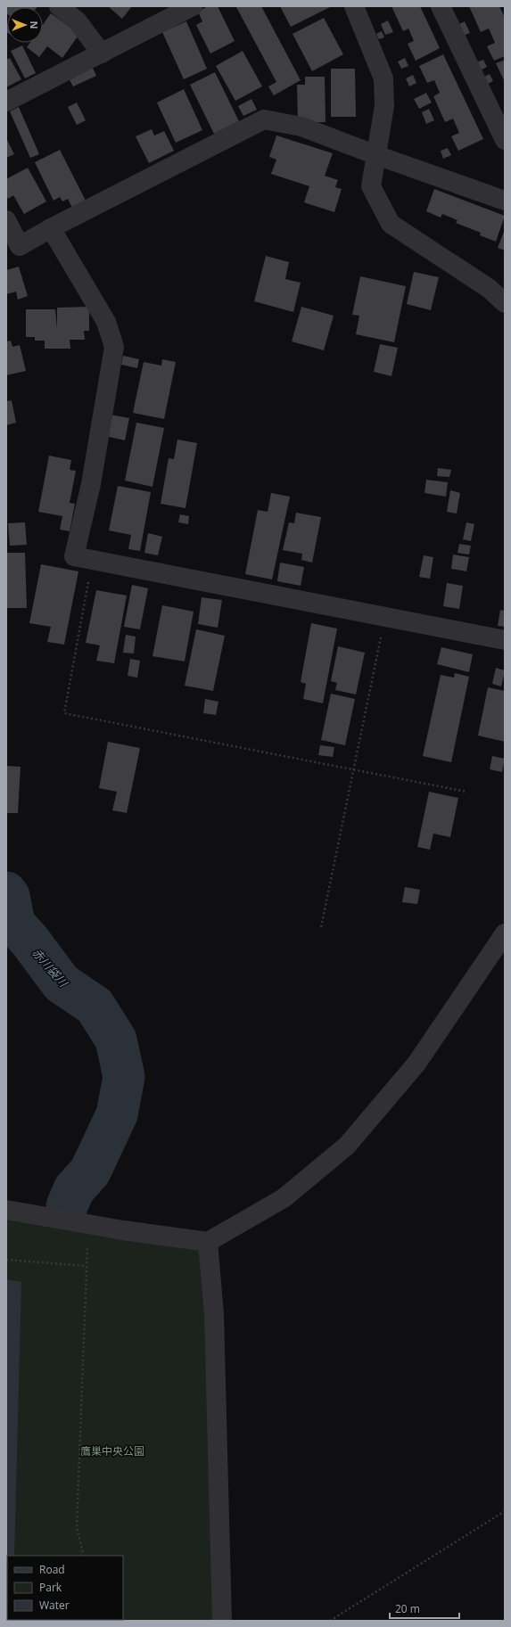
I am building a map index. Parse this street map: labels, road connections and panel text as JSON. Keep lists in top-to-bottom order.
{
  "water": ["赤川袋川"],
  "parks": ["鷹巣中央公園"],
  "legend": ["Road", "Park", "Water"],
  "scale_bar": "20 m",
  "north": "right"
}
